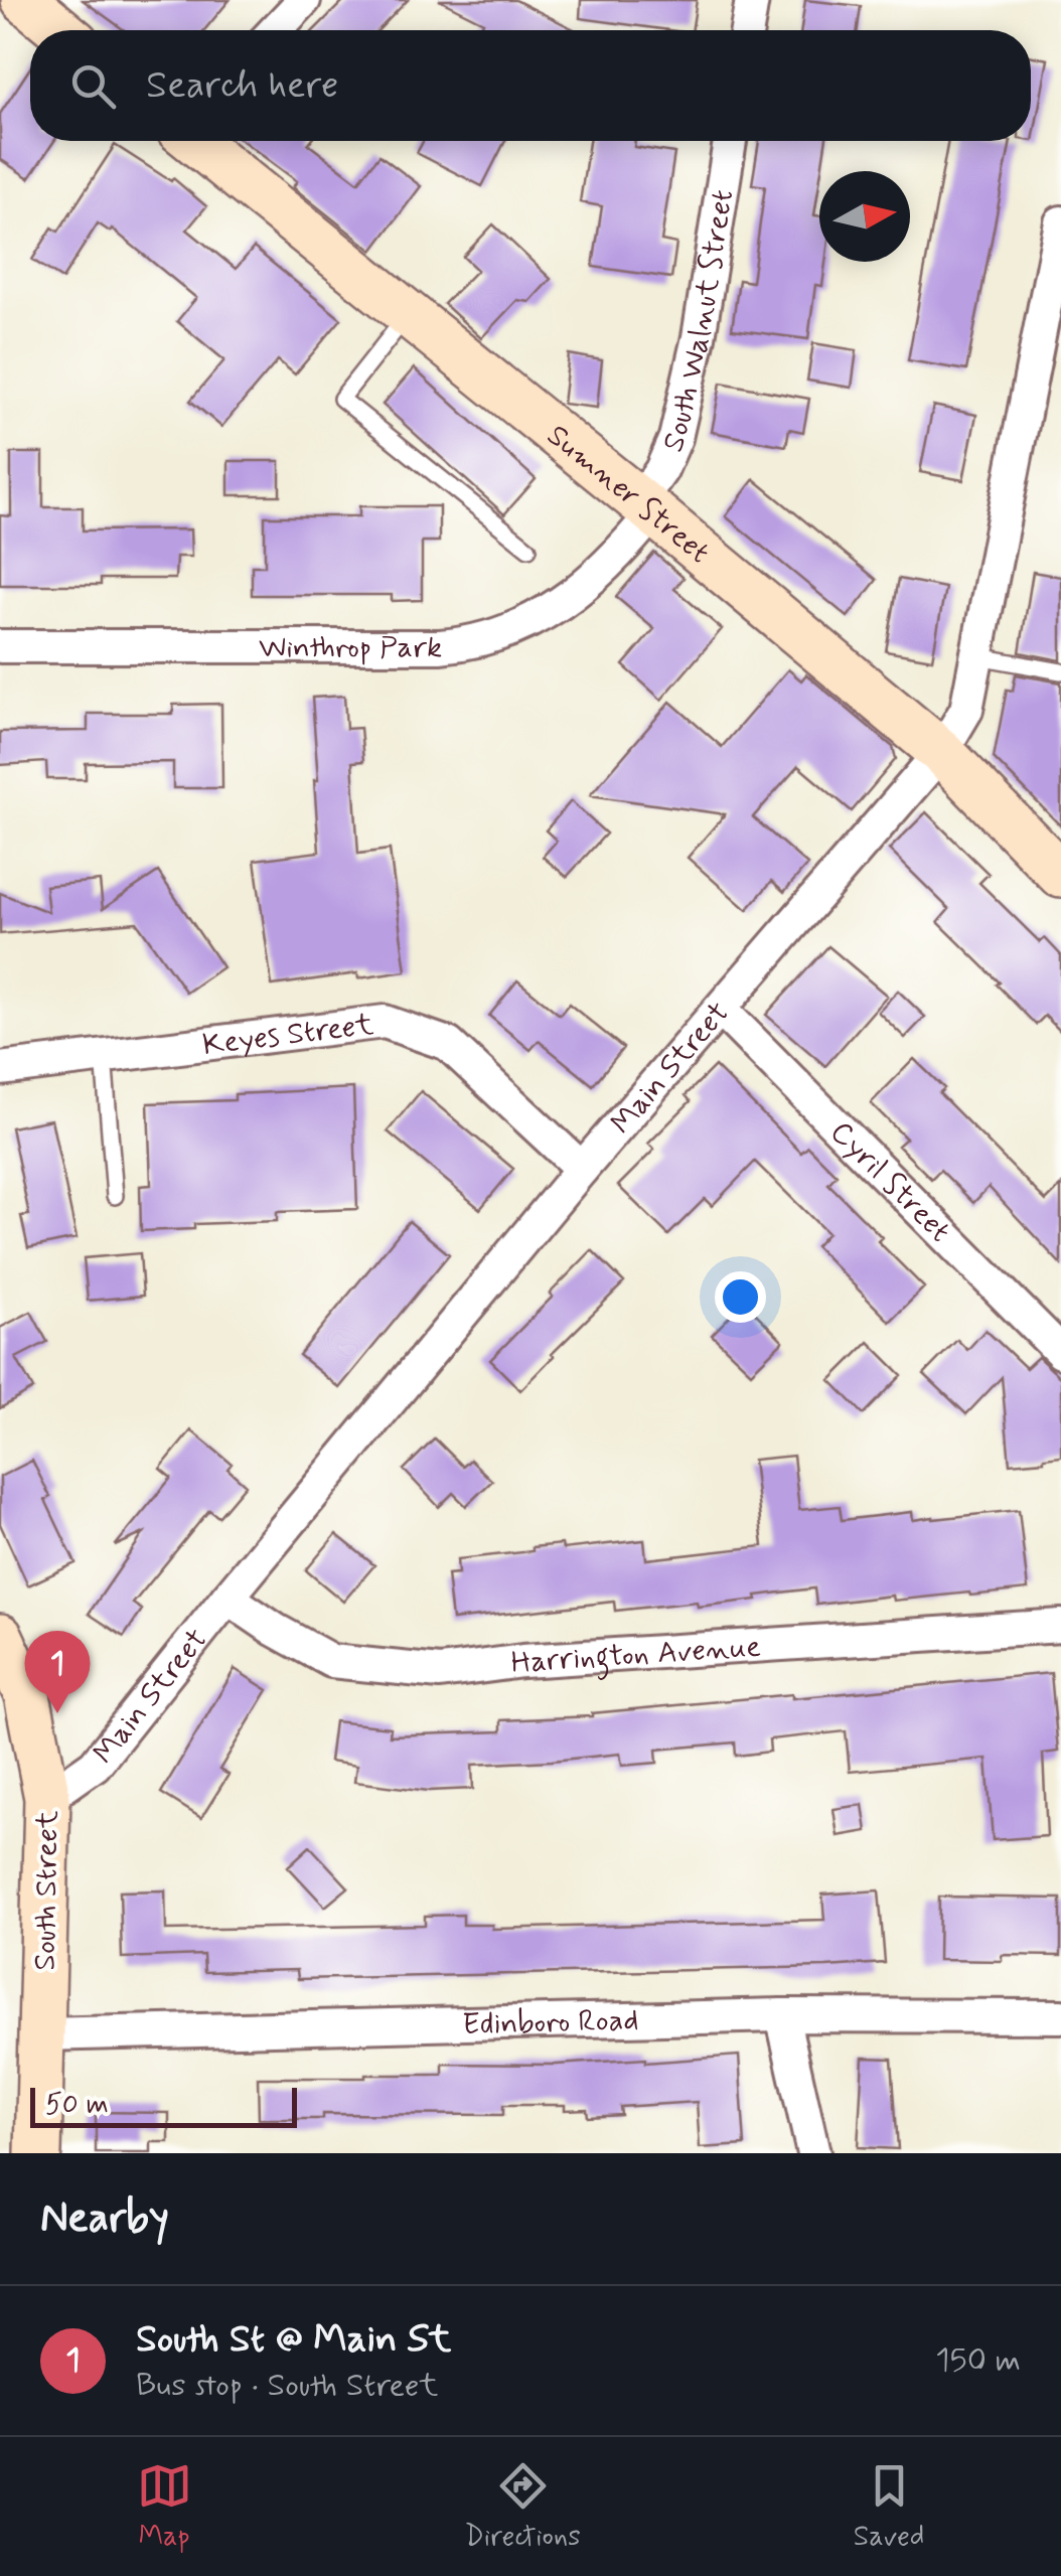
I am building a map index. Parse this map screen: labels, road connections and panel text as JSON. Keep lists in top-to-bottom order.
{
  "streets": {
    "street": [
      "South Walnut Street",
      "Sumner Street",
      "Winthrop Park",
      "Keyes Street",
      "Main Street",
      "Cyril Street",
      "Harrington Avenue",
      "South Street",
      "Edinboro Road"
    ]
  },
  "crossings": [
    ["South Walnut Street", "Sumner Street"],
    ["South Walnut Street", "Winthrop Park"],
    ["Sumner Street", "Winthrop Park"],
    ["Sumner Street", "Main Street"],
    ["Keyes Street", "Main Street"],
    ["Main Street", "Cyril Street"],
    ["Main Street", "Harrington Avenue"],
    ["Main Street", "South Street"],
    ["South Street", "Edinboro Road"]
  ],
  "scale_bar": "50 m",
  "north": "right",
  "page": {
    "search": "Search here",
    "pins": "1",
    "scale": "50 m",
    "heading": "Nearby",
    "list": [
      {
        "mark": "1",
        "name": "South St @ Main St",
        "note": "Bus stop · South Street",
        "value": "150 m"
      }
    ],
    "nav": ["Map", "Directions", "Saved"]
  }
}
